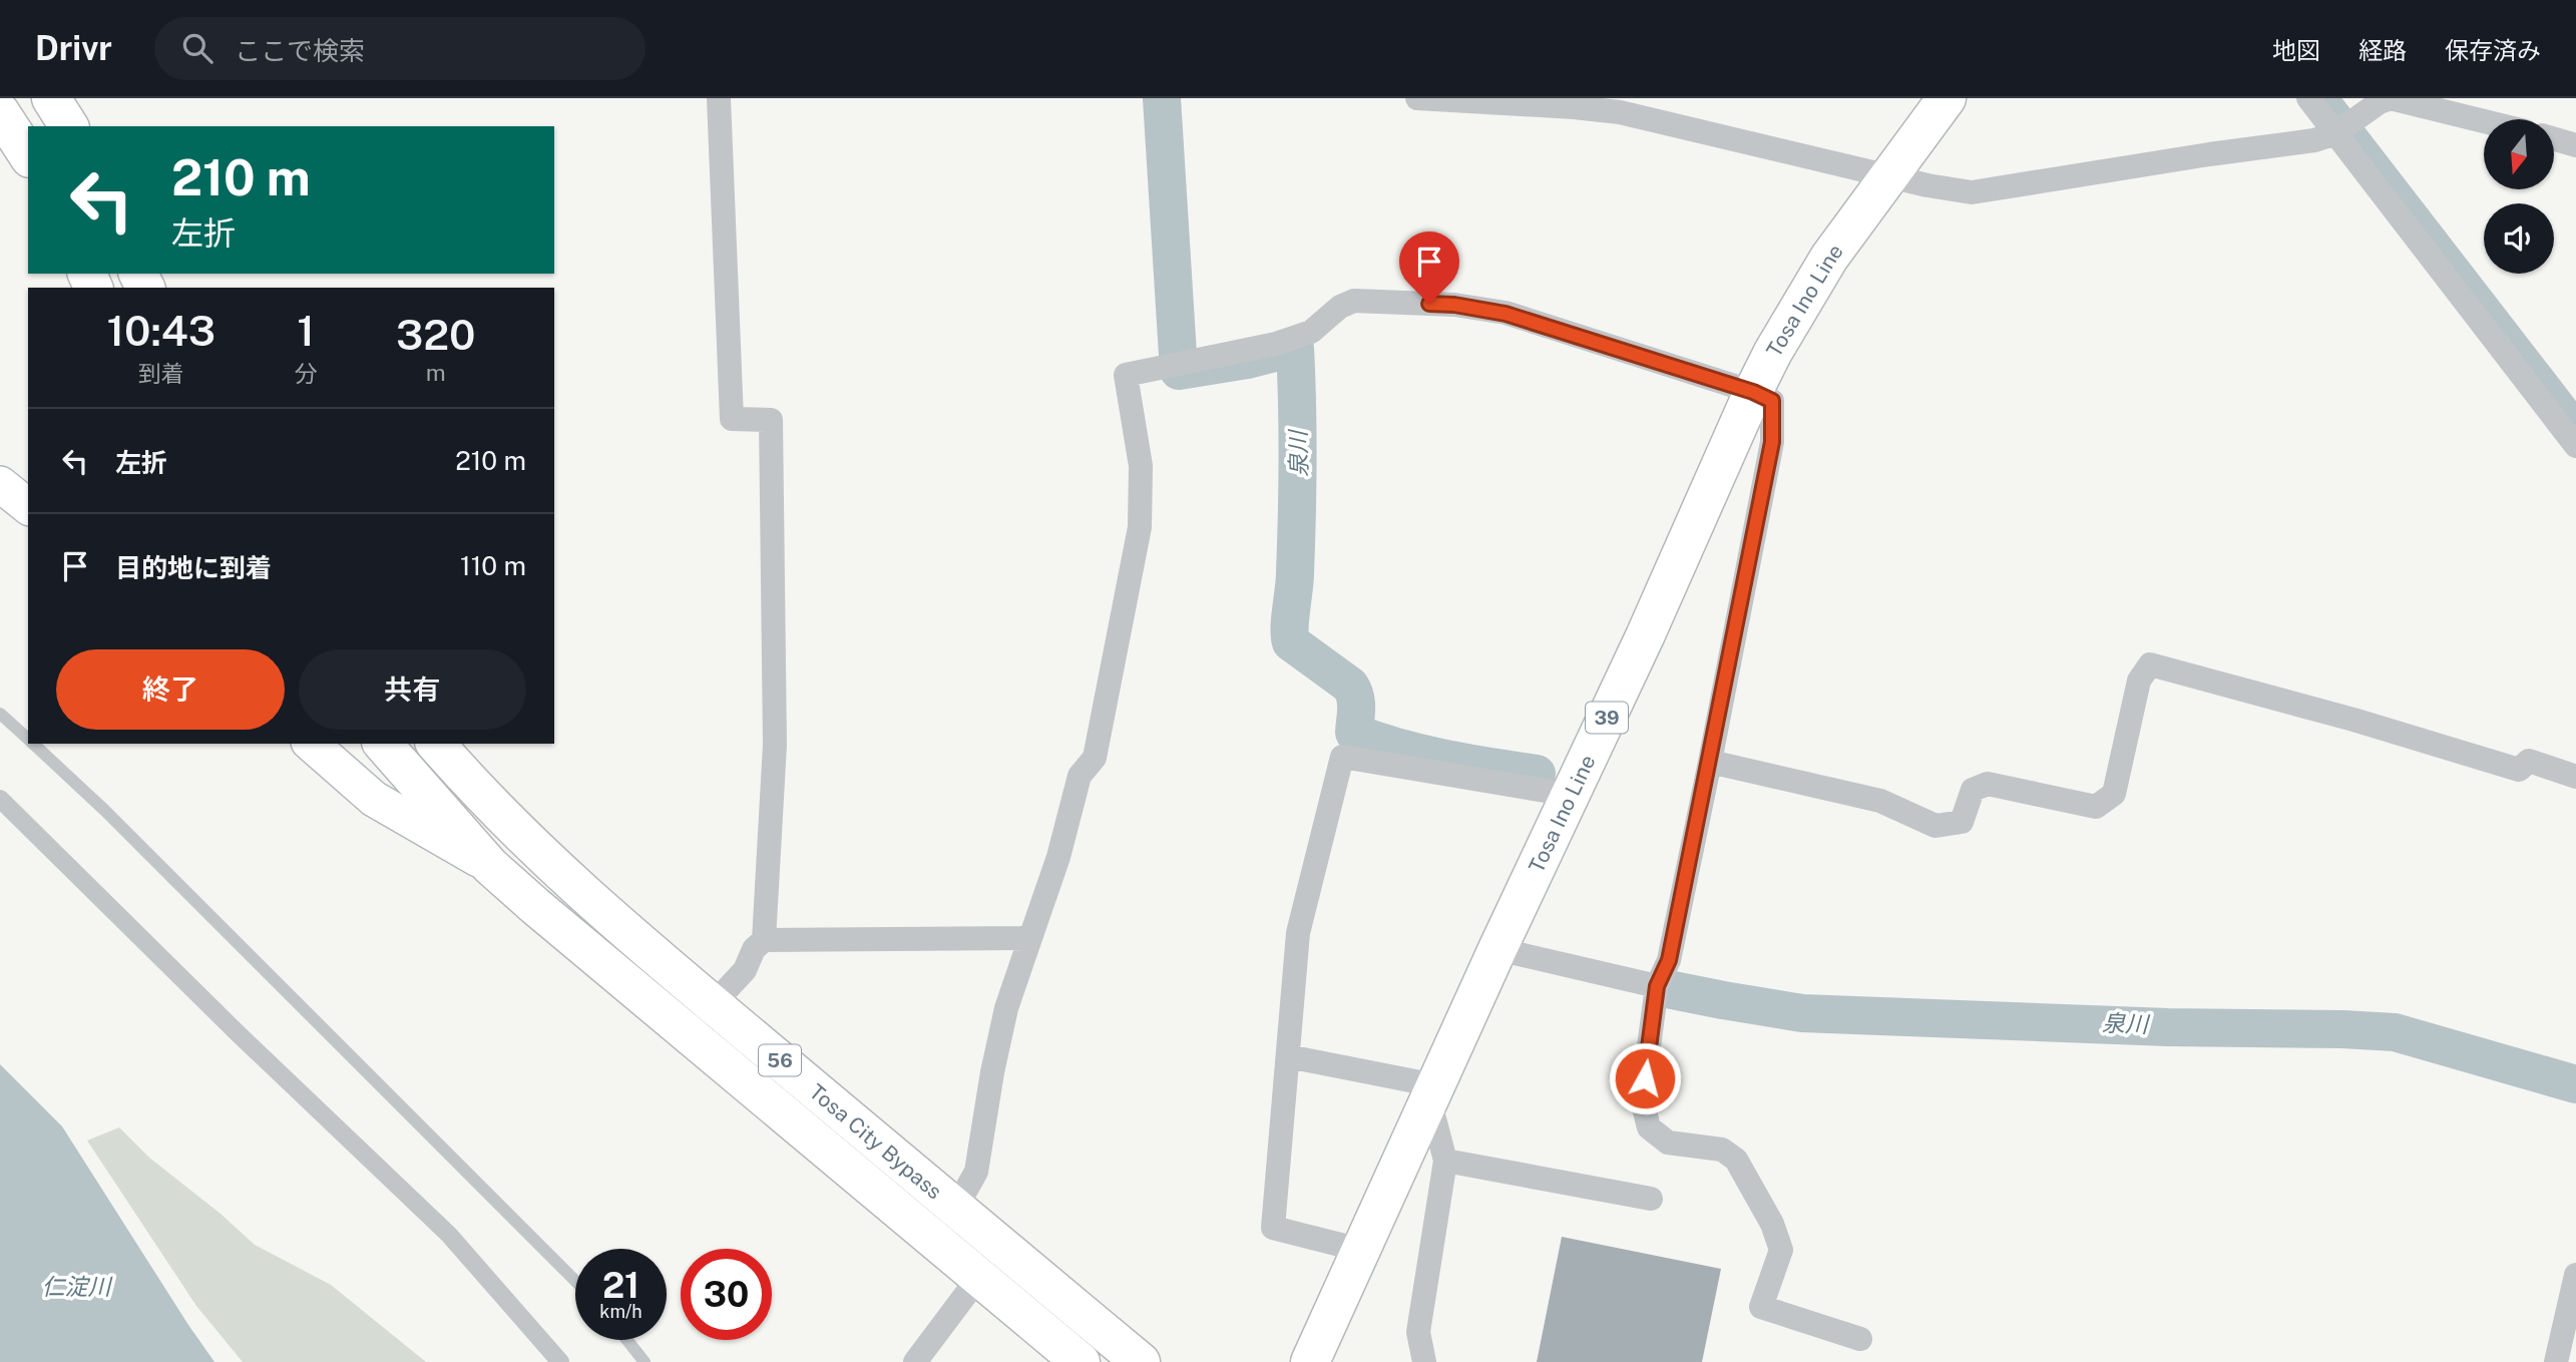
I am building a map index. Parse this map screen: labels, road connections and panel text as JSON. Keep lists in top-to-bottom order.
{
  "streets": {
    "main road": [
      "Tosa Ino Line",
      "39",
      "56",
      "Tosa City Bypass"
    ]
  },
  "water": ["泉川", "仁淀川"],
  "north": "bottom",
  "page": {
    "header": "Drivr",
    "search": "ここで検索",
    "nav": ["地図", "経路", "保存済み"],
    "turn": ["210 m", "左折"],
    "eta": [
      "10:43",
      "到着",
      "1",
      "分",
      "320",
      "m"
    ],
    "list": [
      {
        "name": "左折",
        "value": "210 m"
      },
      {
        "name": "目的地に到着",
        "value": "110 m"
      }
    ],
    "buttons": ["終了", "共有"],
    "speed": "21 km/h",
    "limit": "30"
  }
}
